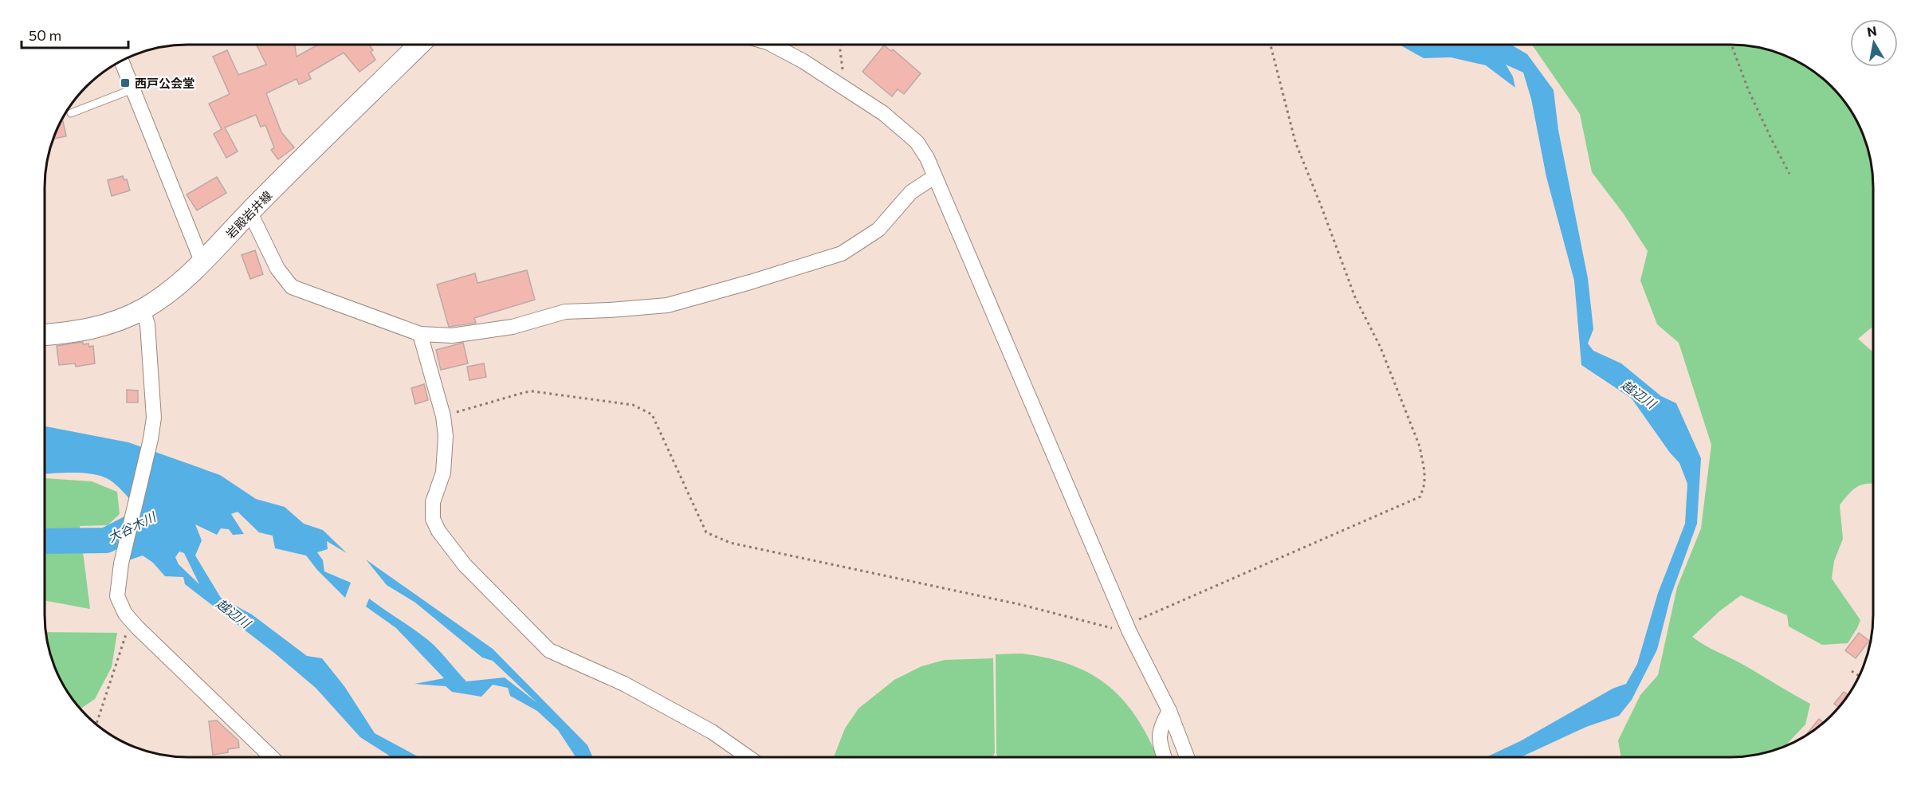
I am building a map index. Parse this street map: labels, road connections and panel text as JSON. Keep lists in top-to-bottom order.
{
  "streets": {
    "main road": ["岩殿岩井線"]
  },
  "water": ["越辺川", "大谷木川"],
  "places": {
    "transit": ["西戸公会堂"]
  },
  "scale_bar": "50 m",
  "north": "top"
}
